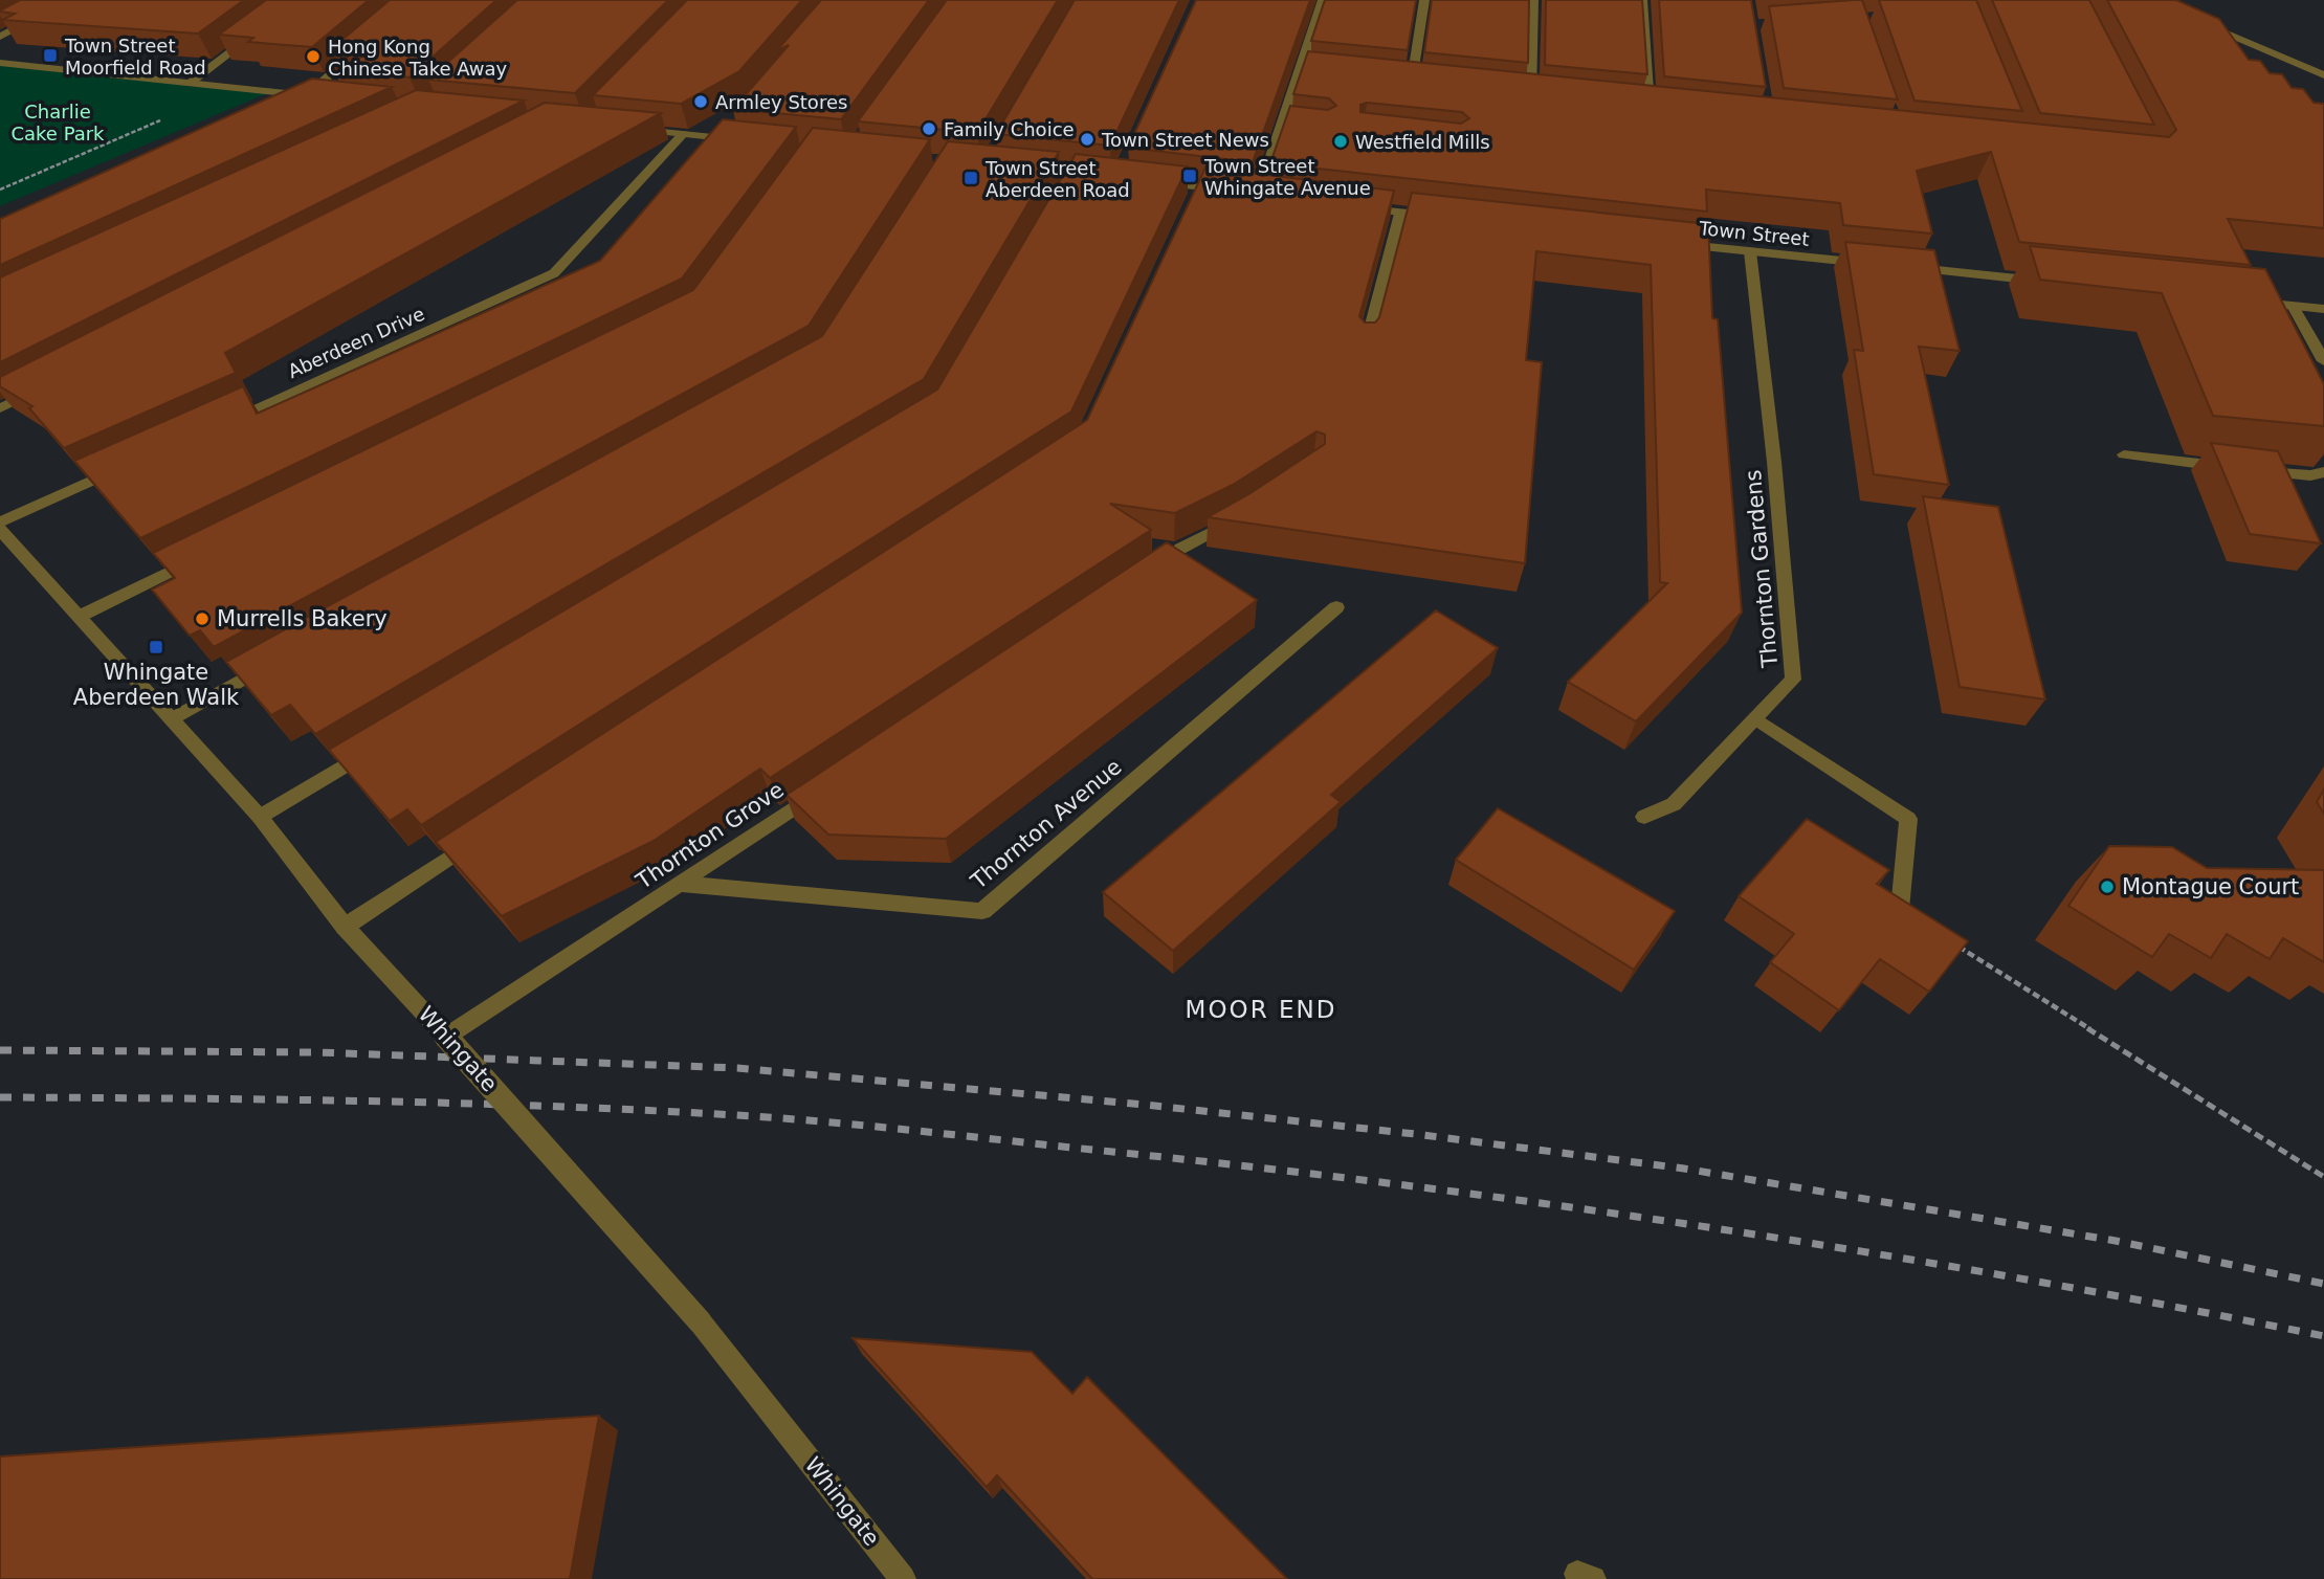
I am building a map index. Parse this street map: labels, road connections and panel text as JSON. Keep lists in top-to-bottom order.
{
  "streets": {
    "street": [
      "Town Street",
      "Aberdeen Drive",
      "Thornton Gardens",
      "Thornton Avenue",
      "Thornton Grove",
      "Whingate"
    ]
  },
  "crossings": [
    ["Town Street", "Thornton Gardens"],
    ["Thornton Avenue", "Thornton Grove"],
    ["Thornton Grove", "Whingate"]
  ],
  "districts": ["MOOR END"],
  "parks": ["Charlie Cake Park"],
  "places": {
    "transit": [
      "Town Street Moorfield Road",
      "Town Street Whingate Avenue",
      "Town Street Aberdeen Road",
      "Whingate Aberdeen Walk"
    ],
    "other": [
      "Hong Kong Chinese Take Away",
      "Armley Stores",
      "Family Choice",
      "Town Street News",
      "Westfield Mills",
      "Murrells Bakery",
      "Montague Court"
    ]
  }
}
